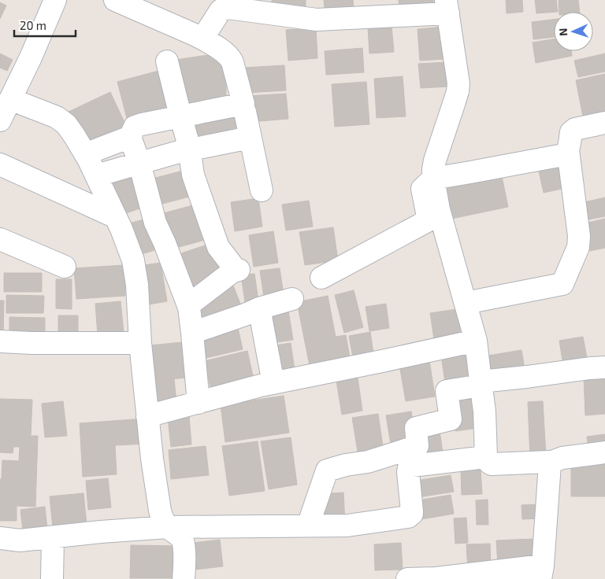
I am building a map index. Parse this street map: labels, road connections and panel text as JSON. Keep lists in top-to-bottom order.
{
  "scale_bar": "20 m",
  "north": "left"
}
